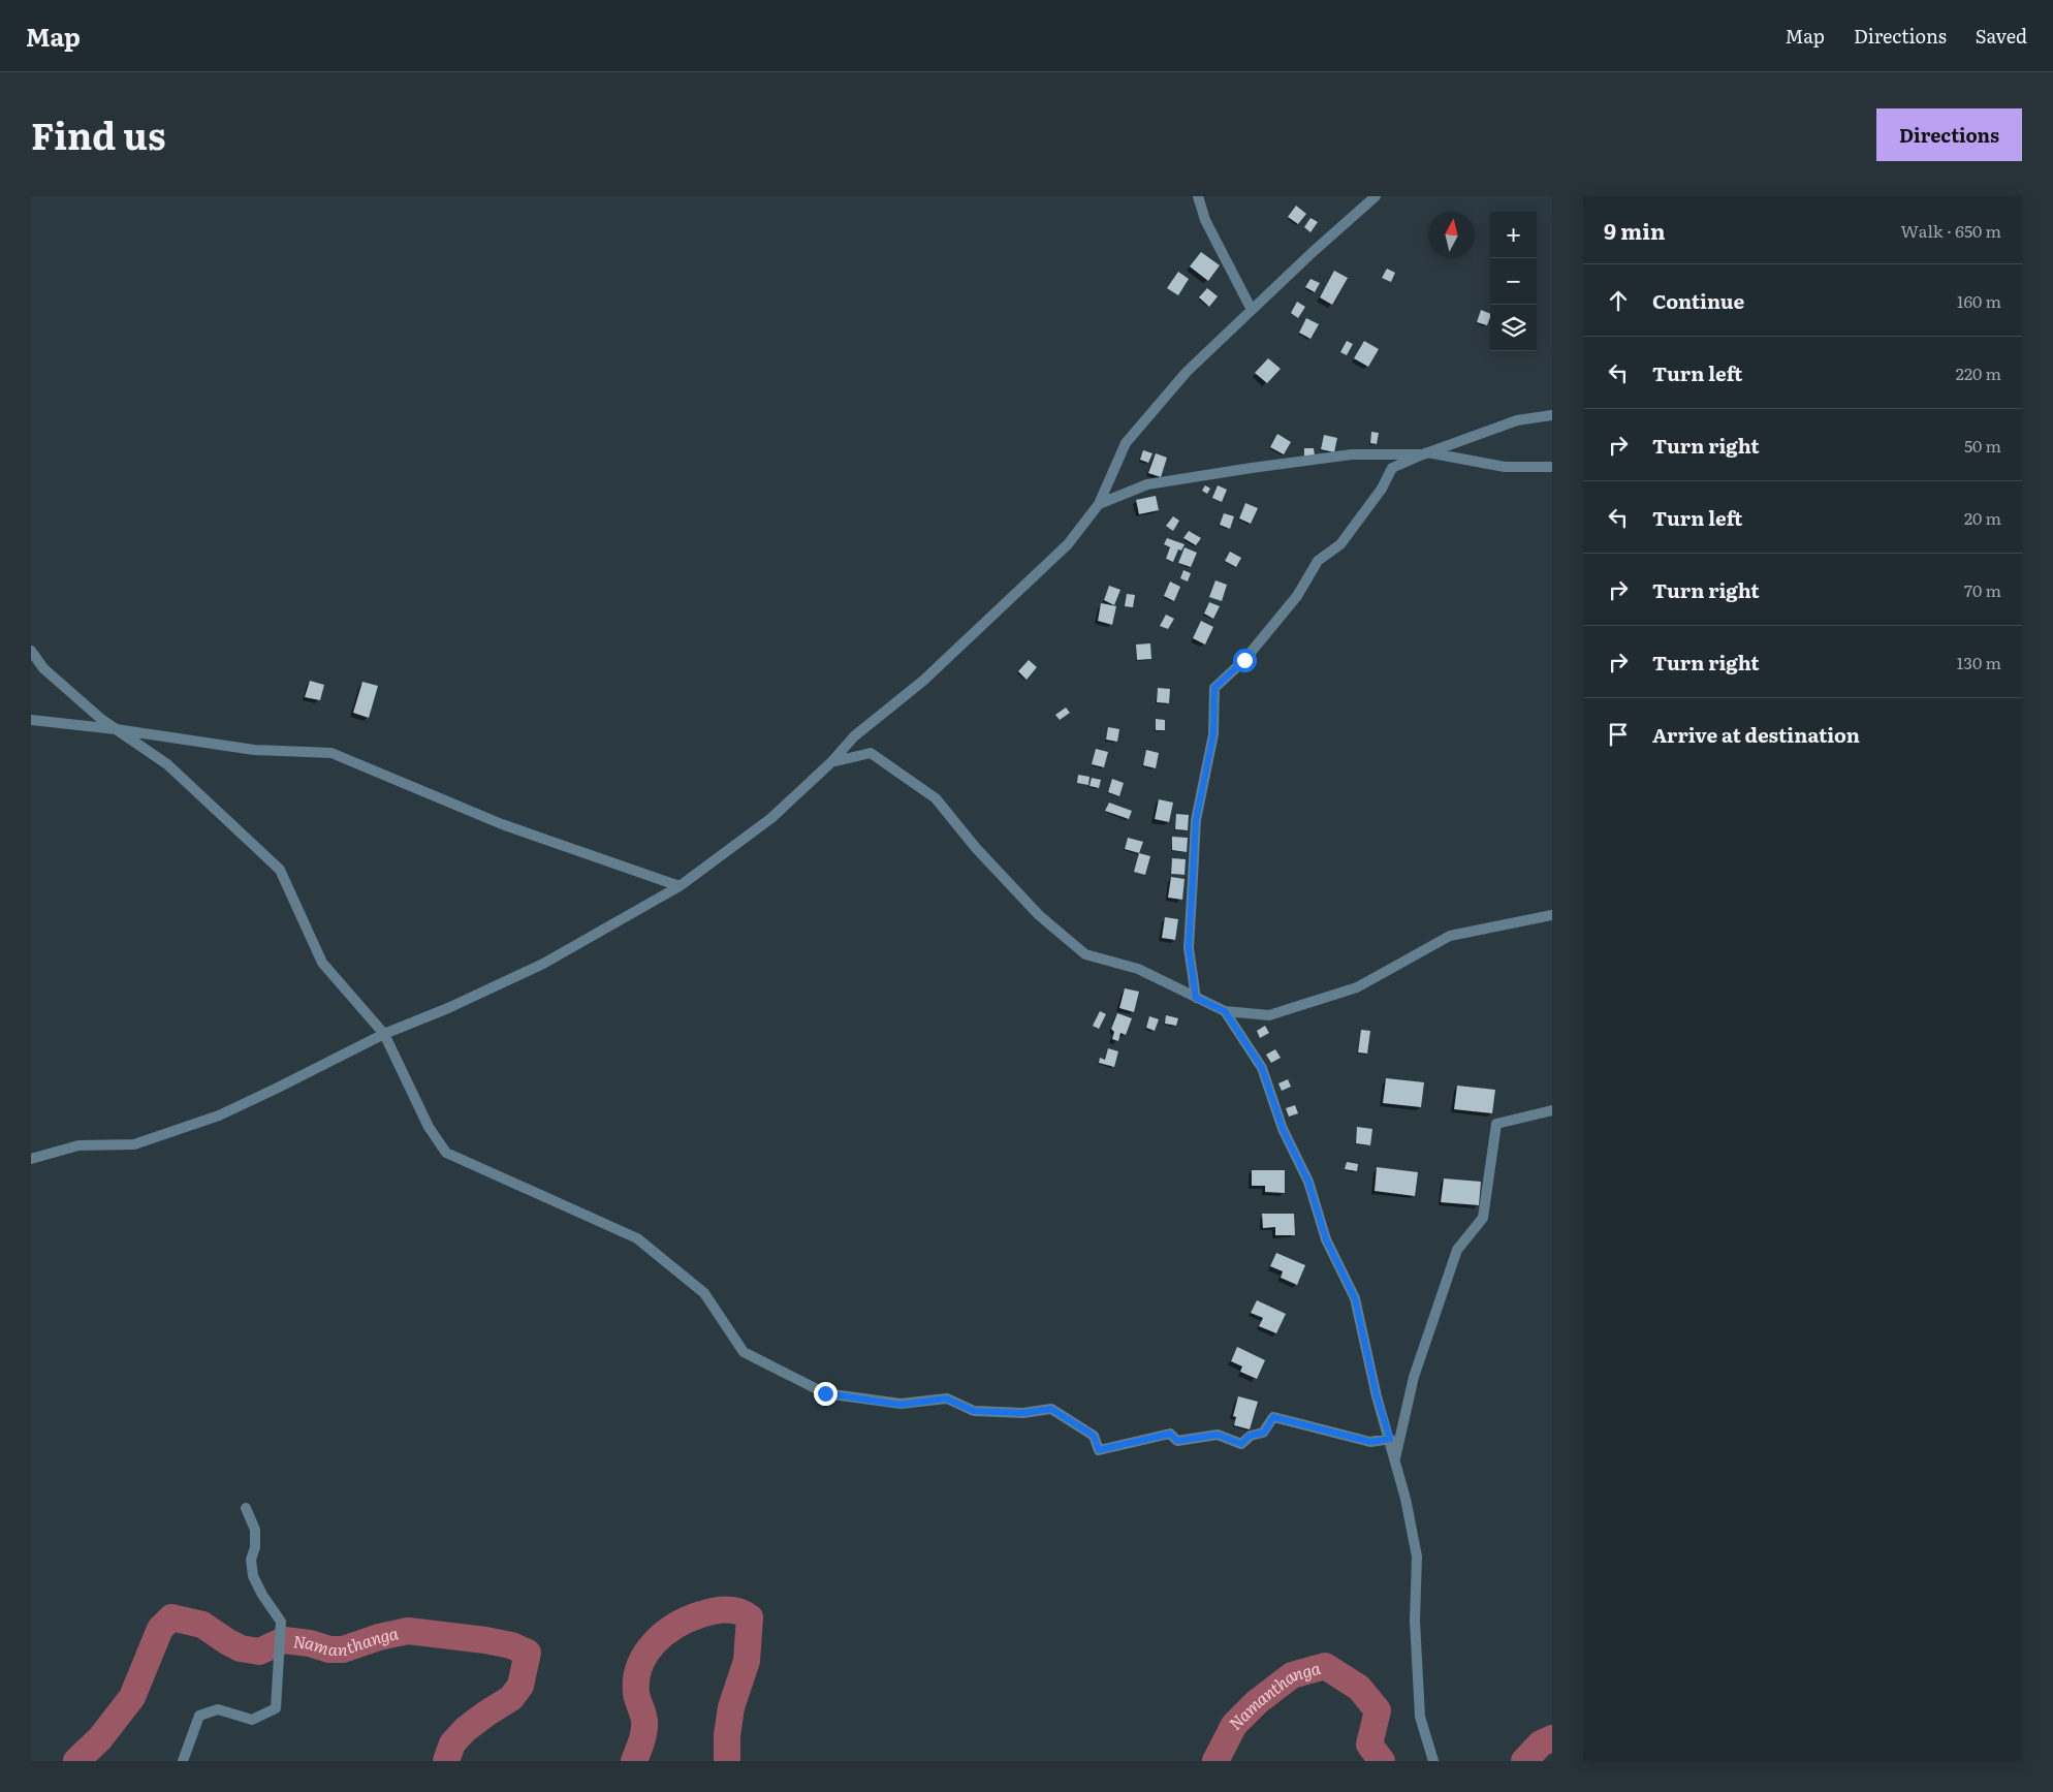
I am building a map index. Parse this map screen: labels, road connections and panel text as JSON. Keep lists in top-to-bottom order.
{
  "water": ["Namanthanga"],
  "north": "top",
  "page": {
    "header": "Map",
    "nav": ["Map", "Directions", "Saved"],
    "title": "Find us",
    "buttons": "Directions",
    "heading": ["9 min", "Walk · 650 m"],
    "map_buttons": ["+", "−"],
    "list": [
      ["Continue", "160 m"],
      ["Turn left", "220 m"],
      ["Turn right", "50 m"],
      ["Turn left", "20 m"],
      ["Turn right", "70 m"],
      ["Turn right", "130 m"],
      "Arrive at destination"
    ]
  }
}
